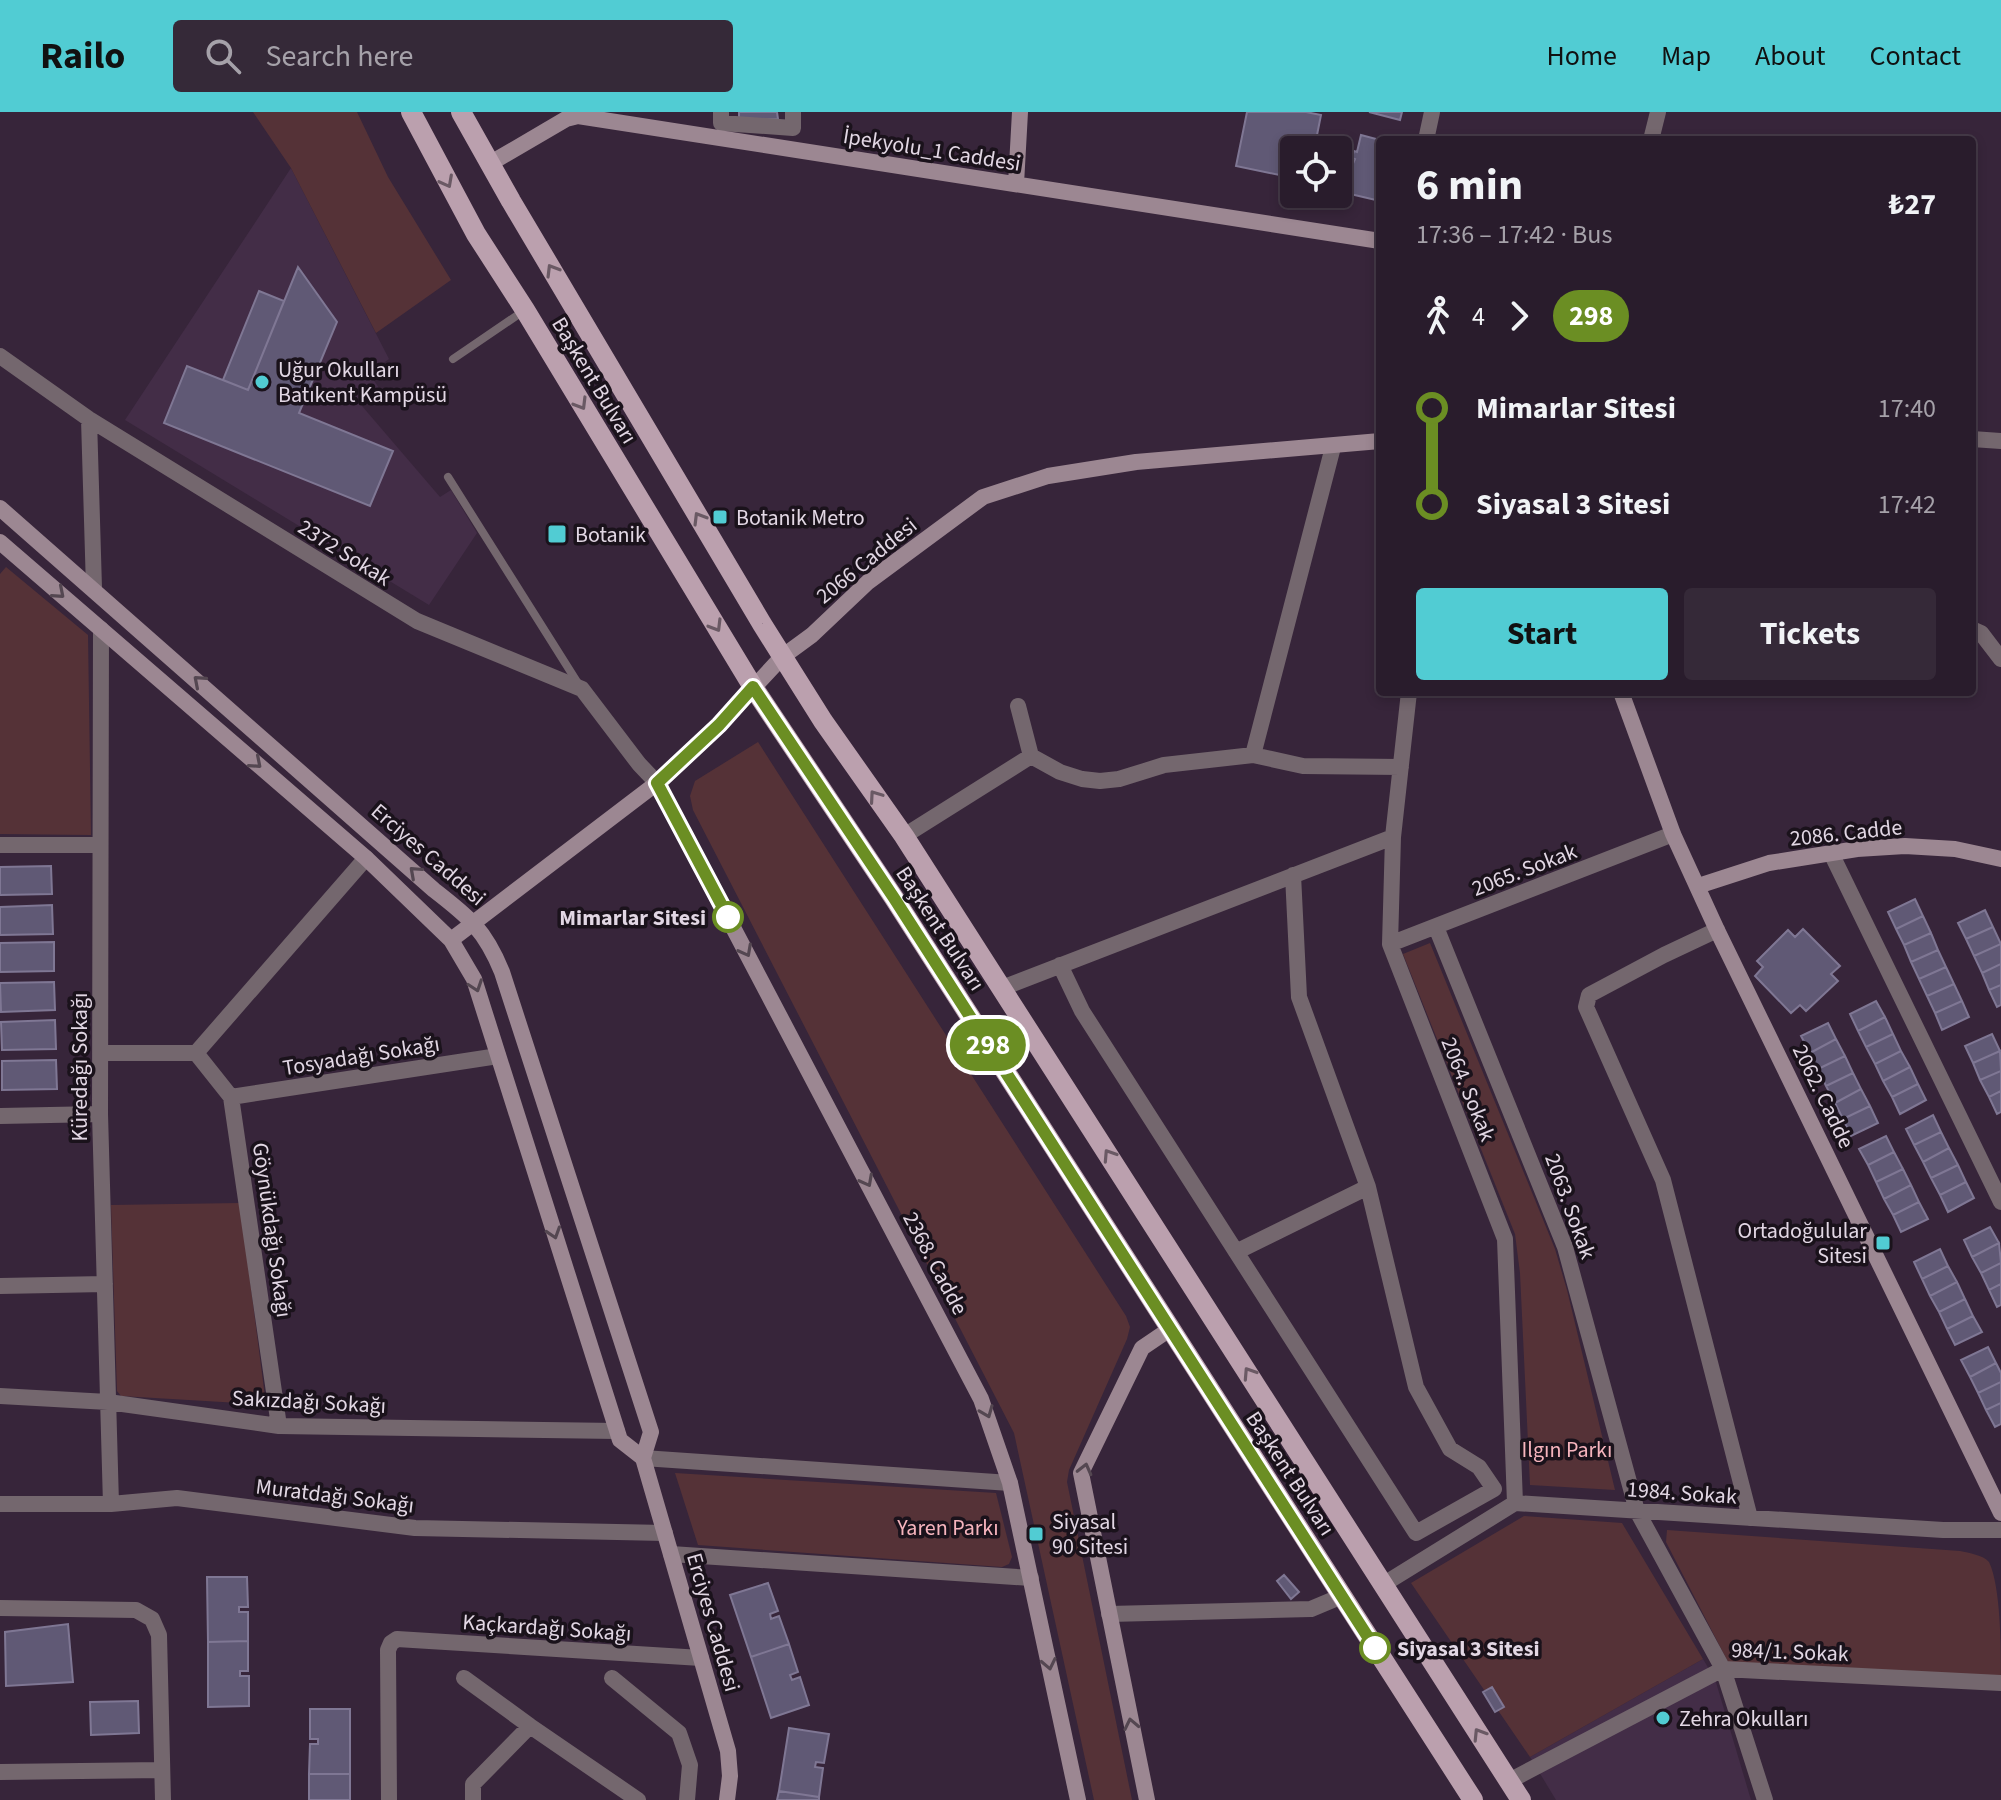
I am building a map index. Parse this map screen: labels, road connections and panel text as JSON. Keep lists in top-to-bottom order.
{
  "streets": {
    "main road": ["Başkent Bulvarı"],
    "street": [
      "İpekyolu_1 Caddesi",
      "2372 Sokak",
      "2066 Caddesi",
      "2086. Cadde",
      "Erciyes Caddesi",
      "2065. Sokak",
      "Tosyadağı Sokağı",
      "Küredağı Sokağı",
      "2064. Sokak",
      "2062. Cadde",
      "2063. Sokak",
      "Göynükdağı Sokağı",
      "2368. Cadde",
      "Sakızdağı Sokağı",
      "1984. Sokak",
      "Muratdağı Sokağı",
      "Kaçkardağı Sokağı",
      "984/1. Sokak"
    ]
  },
  "crossings": [
    ["İpekyolu_1 Caddesi", "Başkent Bulvarı"],
    ["Başkent Bulvarı", "2066 Caddesi"],
    ["Başkent Bulvarı", "984/1. Sokak"],
    ["2066 Caddesi", "Erciyes Caddesi"],
    ["2066 Caddesi", "2368. Cadde"],
    ["2086. Cadde", "2062. Cadde"],
    ["Erciyes Caddesi", "Tosyadağı Sokağı"],
    ["Erciyes Caddesi", "Küredağı Sokağı"],
    ["Erciyes Caddesi", "Sakızdağı Sokağı"],
    ["Erciyes Caddesi", "Muratdağı Sokağı"],
    ["Erciyes Caddesi", "Kaçkardağı Sokağı"],
    ["2065. Sokak", "2064. Sokak"],
    ["2065. Sokak", "2062. Cadde"],
    ["2065. Sokak", "2063. Sokak"],
    ["Tosyadağı Sokağı", "Göynükdağı Sokağı"],
    ["Küredağı Sokağı", "Sakızdağı Sokağı"],
    ["Küredağı Sokağı", "Muratdağı Sokağı"],
    ["2064. Sokak", "1984. Sokak"],
    ["2063. Sokak", "1984. Sokak"],
    ["2063. Sokak", "984/1. Sokak"],
    ["Göynükdağı Sokağı", "Sakızdağı Sokağı"]
  ],
  "one_way": ["2368. Cadde"],
  "parks": ["Ilgın Parkı", "Yaren Parkı"],
  "places": {
    "other": [
      "Uğur Okulları Batıkent Kampüsü",
      "Mimarlar Sitesi",
      "Siyasal 3 Sitesi",
      "Zehra Okulları"
    ],
    "transit": [
      "Botanik Metro",
      "Botanik",
      "Ortadoğulular Sitesi",
      "Siyasal 90 Sitesi"
    ]
  },
  "lines": ["bus line 298"],
  "page": {
    "header": "Railo",
    "search": "Search here",
    "nav": [
      "Home",
      "Map",
      "About",
      "Contact"
    ],
    "on_map": "298",
    "heading": ["6 min", "17:36 – 17:42 · Bus", "₺27"],
    "legs": ["4", "298"],
    "list": [
      {
        "name": "Mimarlar Sitesi",
        "value": "17:40"
      },
      {
        "name": "Siyasal 3 Sitesi",
        "value": "17:42"
      }
    ],
    "buttons": ["Start", "Tickets"]
  }
}
